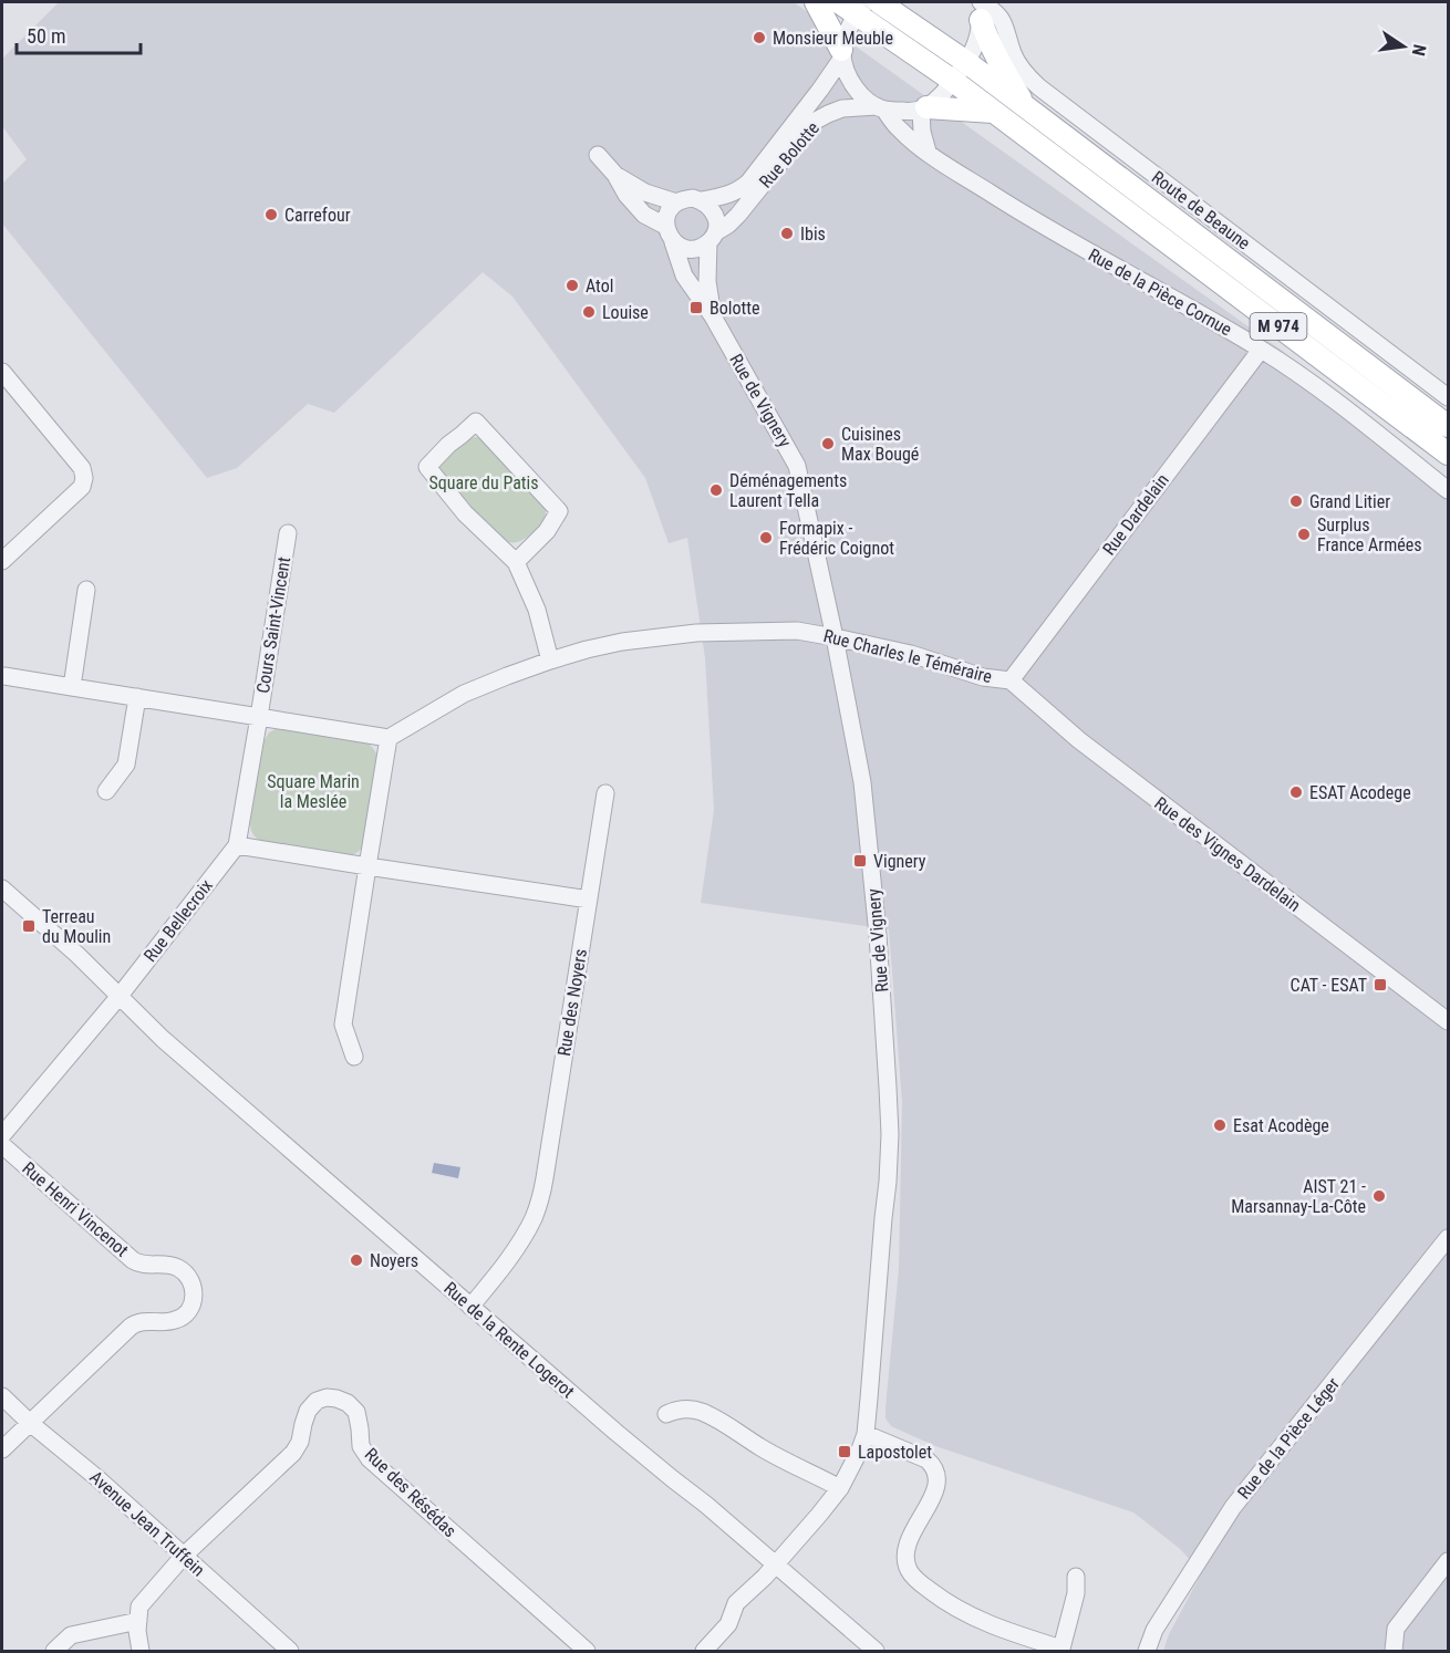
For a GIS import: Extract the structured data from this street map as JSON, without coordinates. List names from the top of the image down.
{
  "streets": {
    "main road": ["Route de Beaune", "M 974"],
    "street": [
      "Rue Bolotte",
      "Rue de la Pièce Cornue",
      "Rue de Vignery",
      "Rue Dardelain",
      "Cours Saint-Vincent",
      "Rue Charles le Téméraire",
      "Rue des Vignes Dardelain",
      "Rue Bellecroix",
      "Rue des Noyers",
      "Rue Henri Vincenot",
      "Rue de la Rente Logerot",
      "Rue de la Pièce Léger",
      "Rue des Résédas",
      "Avenue Jean Truffein"
    ]
  },
  "crossings": [
    ["Rue Bolotte", "Rue de la Pièce Cornue"],
    ["Rue Bolotte", "Rue de Vignery"],
    ["Rue de la Pièce Cornue", "Rue Dardelain"],
    ["Rue de Vignery", "Rue Charles le Téméraire"],
    ["Rue de Vignery", "Rue de la Rente Logerot"],
    ["Rue Dardelain", "Rue Charles le Téméraire"],
    ["Rue Dardelain", "Rue des Vignes Dardelain"],
    ["Rue Charles le Téméraire", "Rue des Vignes Dardelain"],
    ["Rue Bellecroix", "Rue de la Rente Logerot"],
    ["Rue des Noyers", "Rue de la Rente Logerot"],
    ["Rue Henri Vincenot", "Avenue Jean Truffein"],
    ["Rue des Résédas", "Avenue Jean Truffein"]
  ],
  "parks": ["Square du Patis", "Square Marin la Meslée"],
  "places": {
    "other": [
      "Monsieur Meuble",
      "Carrefour",
      "Ibis",
      "Atol",
      "Louise",
      "Cuisines Max Bougé",
      "Déménagements Laurent Tella",
      "Grand Litier",
      "Surplus France Armées",
      "Formapix - Frédéric Coignot",
      "ESAT Acodege",
      "Esat Acodège",
      "AIST 21 - Marsannay-La-Côte",
      "Noyers"
    ],
    "transit": [
      "Bolotte",
      "Vignery",
      "Terreau du Moulin",
      "CAT - ESAT",
      "Lapostolet"
    ]
  },
  "scale_bar": "50 m",
  "north": "right"
}
